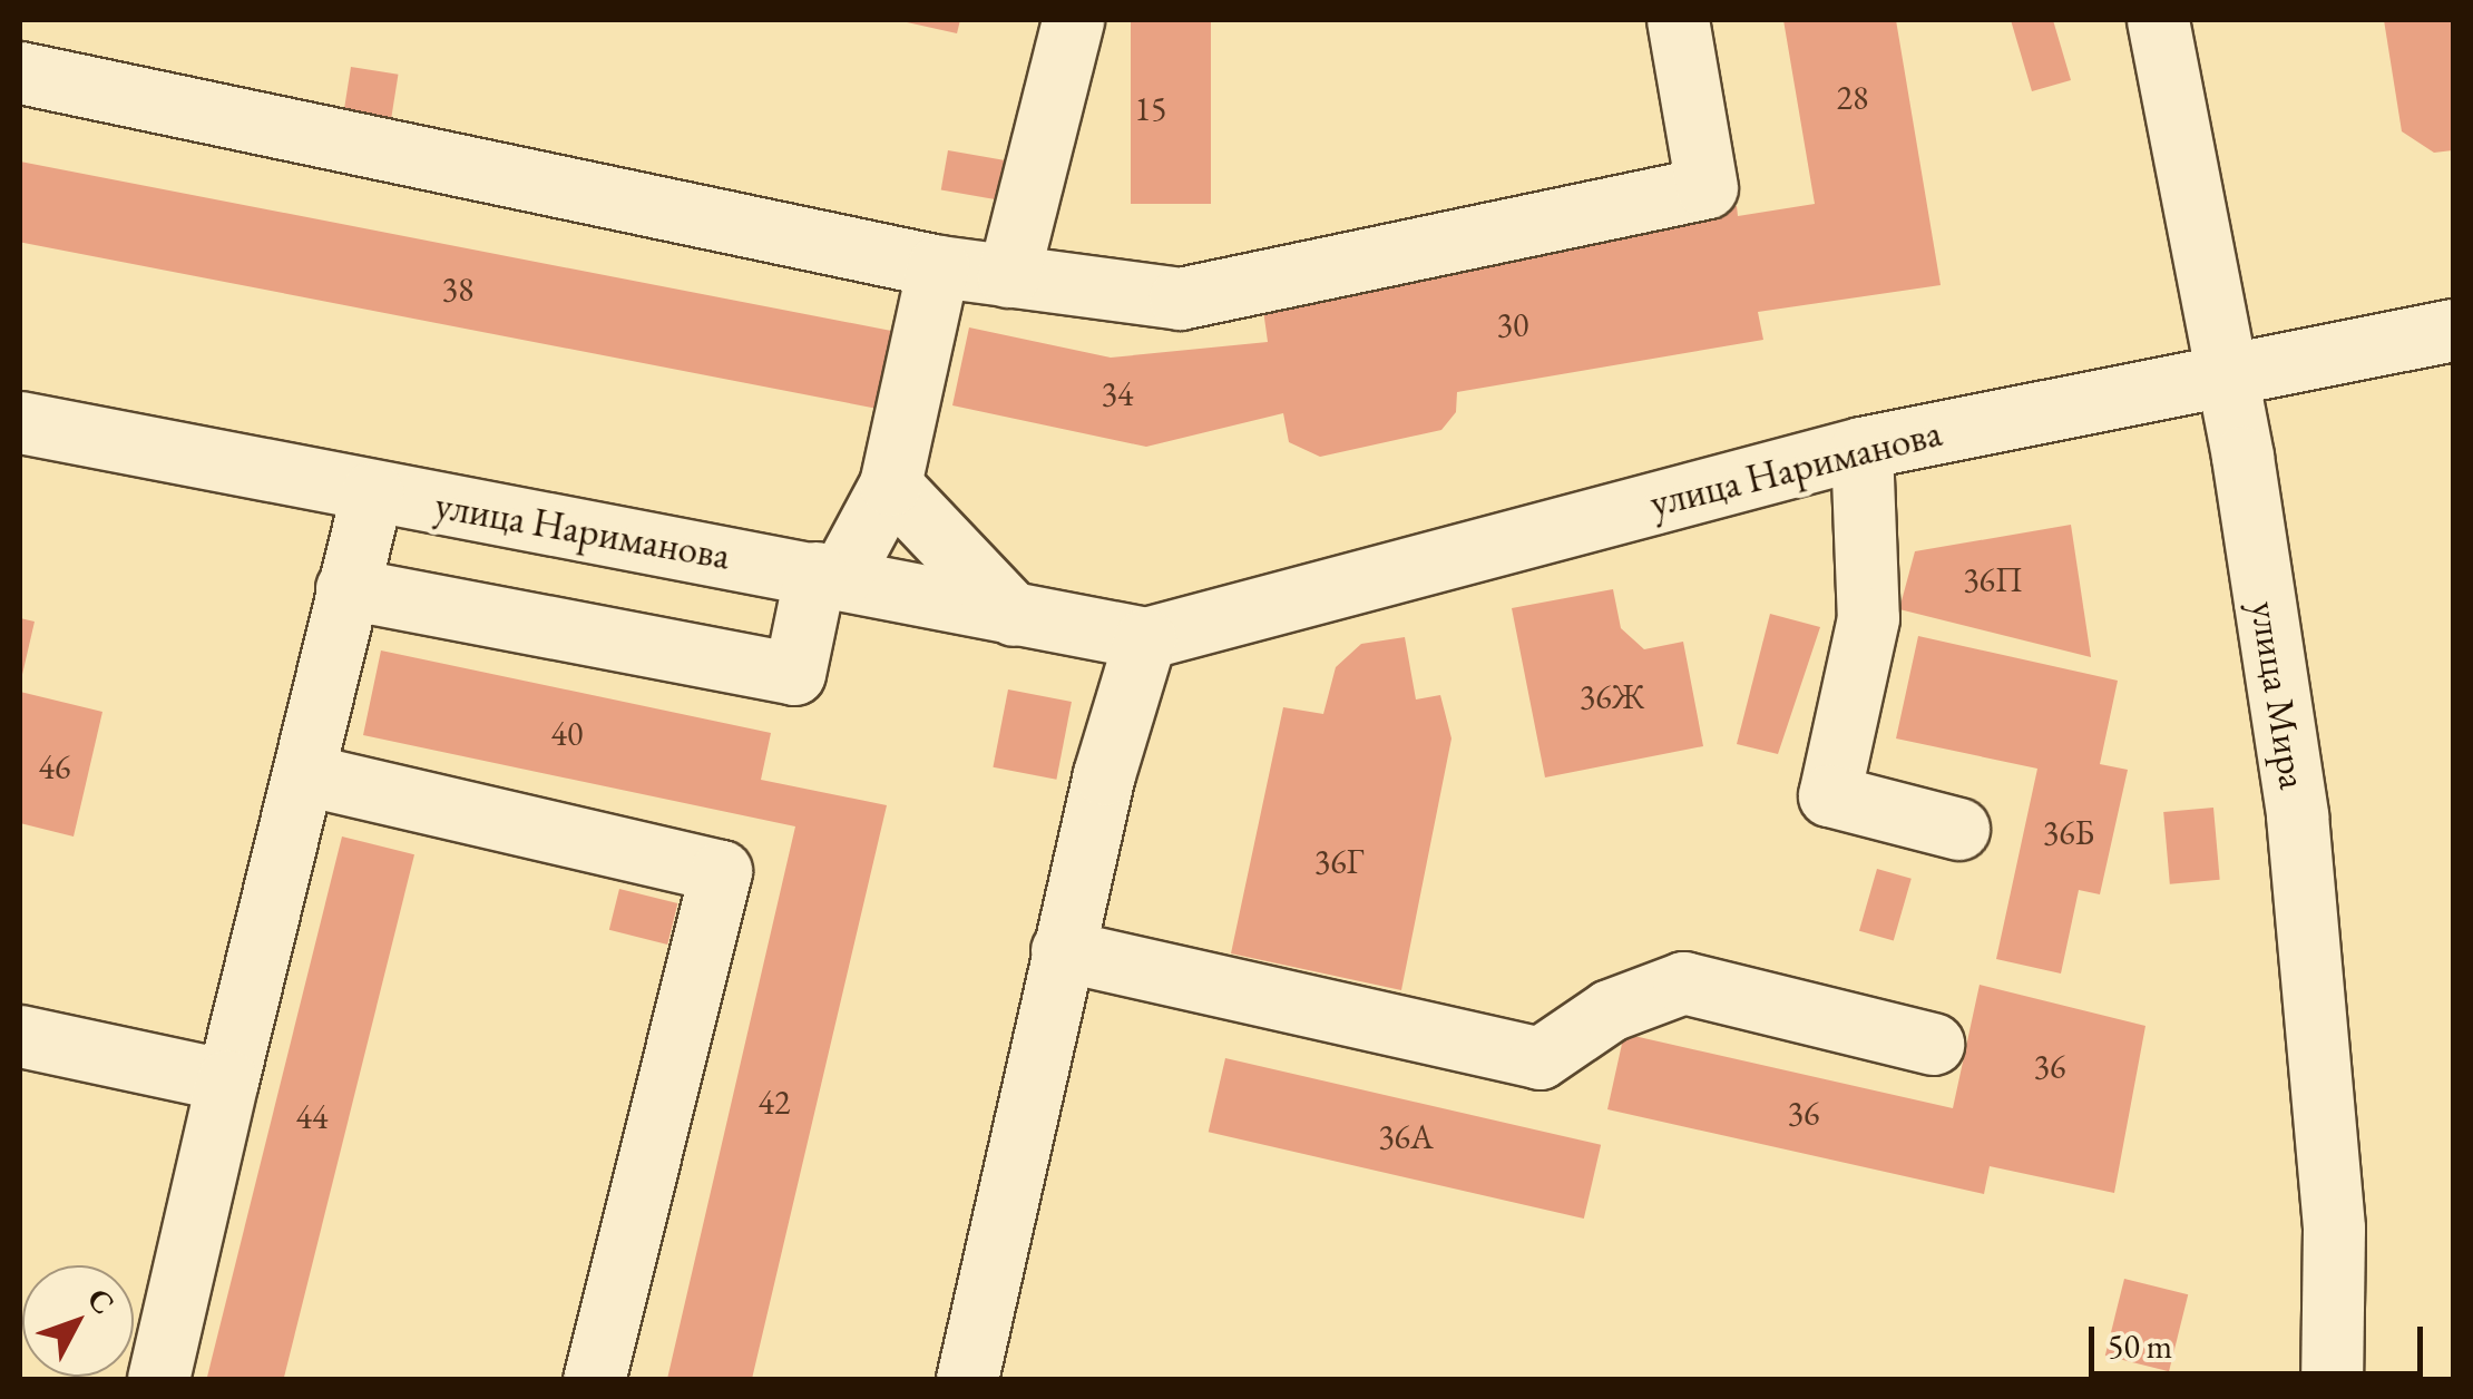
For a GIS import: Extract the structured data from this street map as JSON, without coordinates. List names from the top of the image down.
{
  "streets": {
    "street": ["улица Нариманова", "улица Мира"]
  },
  "crossings": [
    ["улица Нариманова", "улица Мира"]
  ],
  "house_numbers": [
    "28",
    "15",
    "38",
    "30",
    "34",
    "36П",
    "36Ж",
    "40",
    "46",
    "36Б",
    "36Г",
    "36",
    "42",
    "36",
    "44",
    "36А"
  ],
  "scale_bar": "50 m",
  "north": "top right"
}
